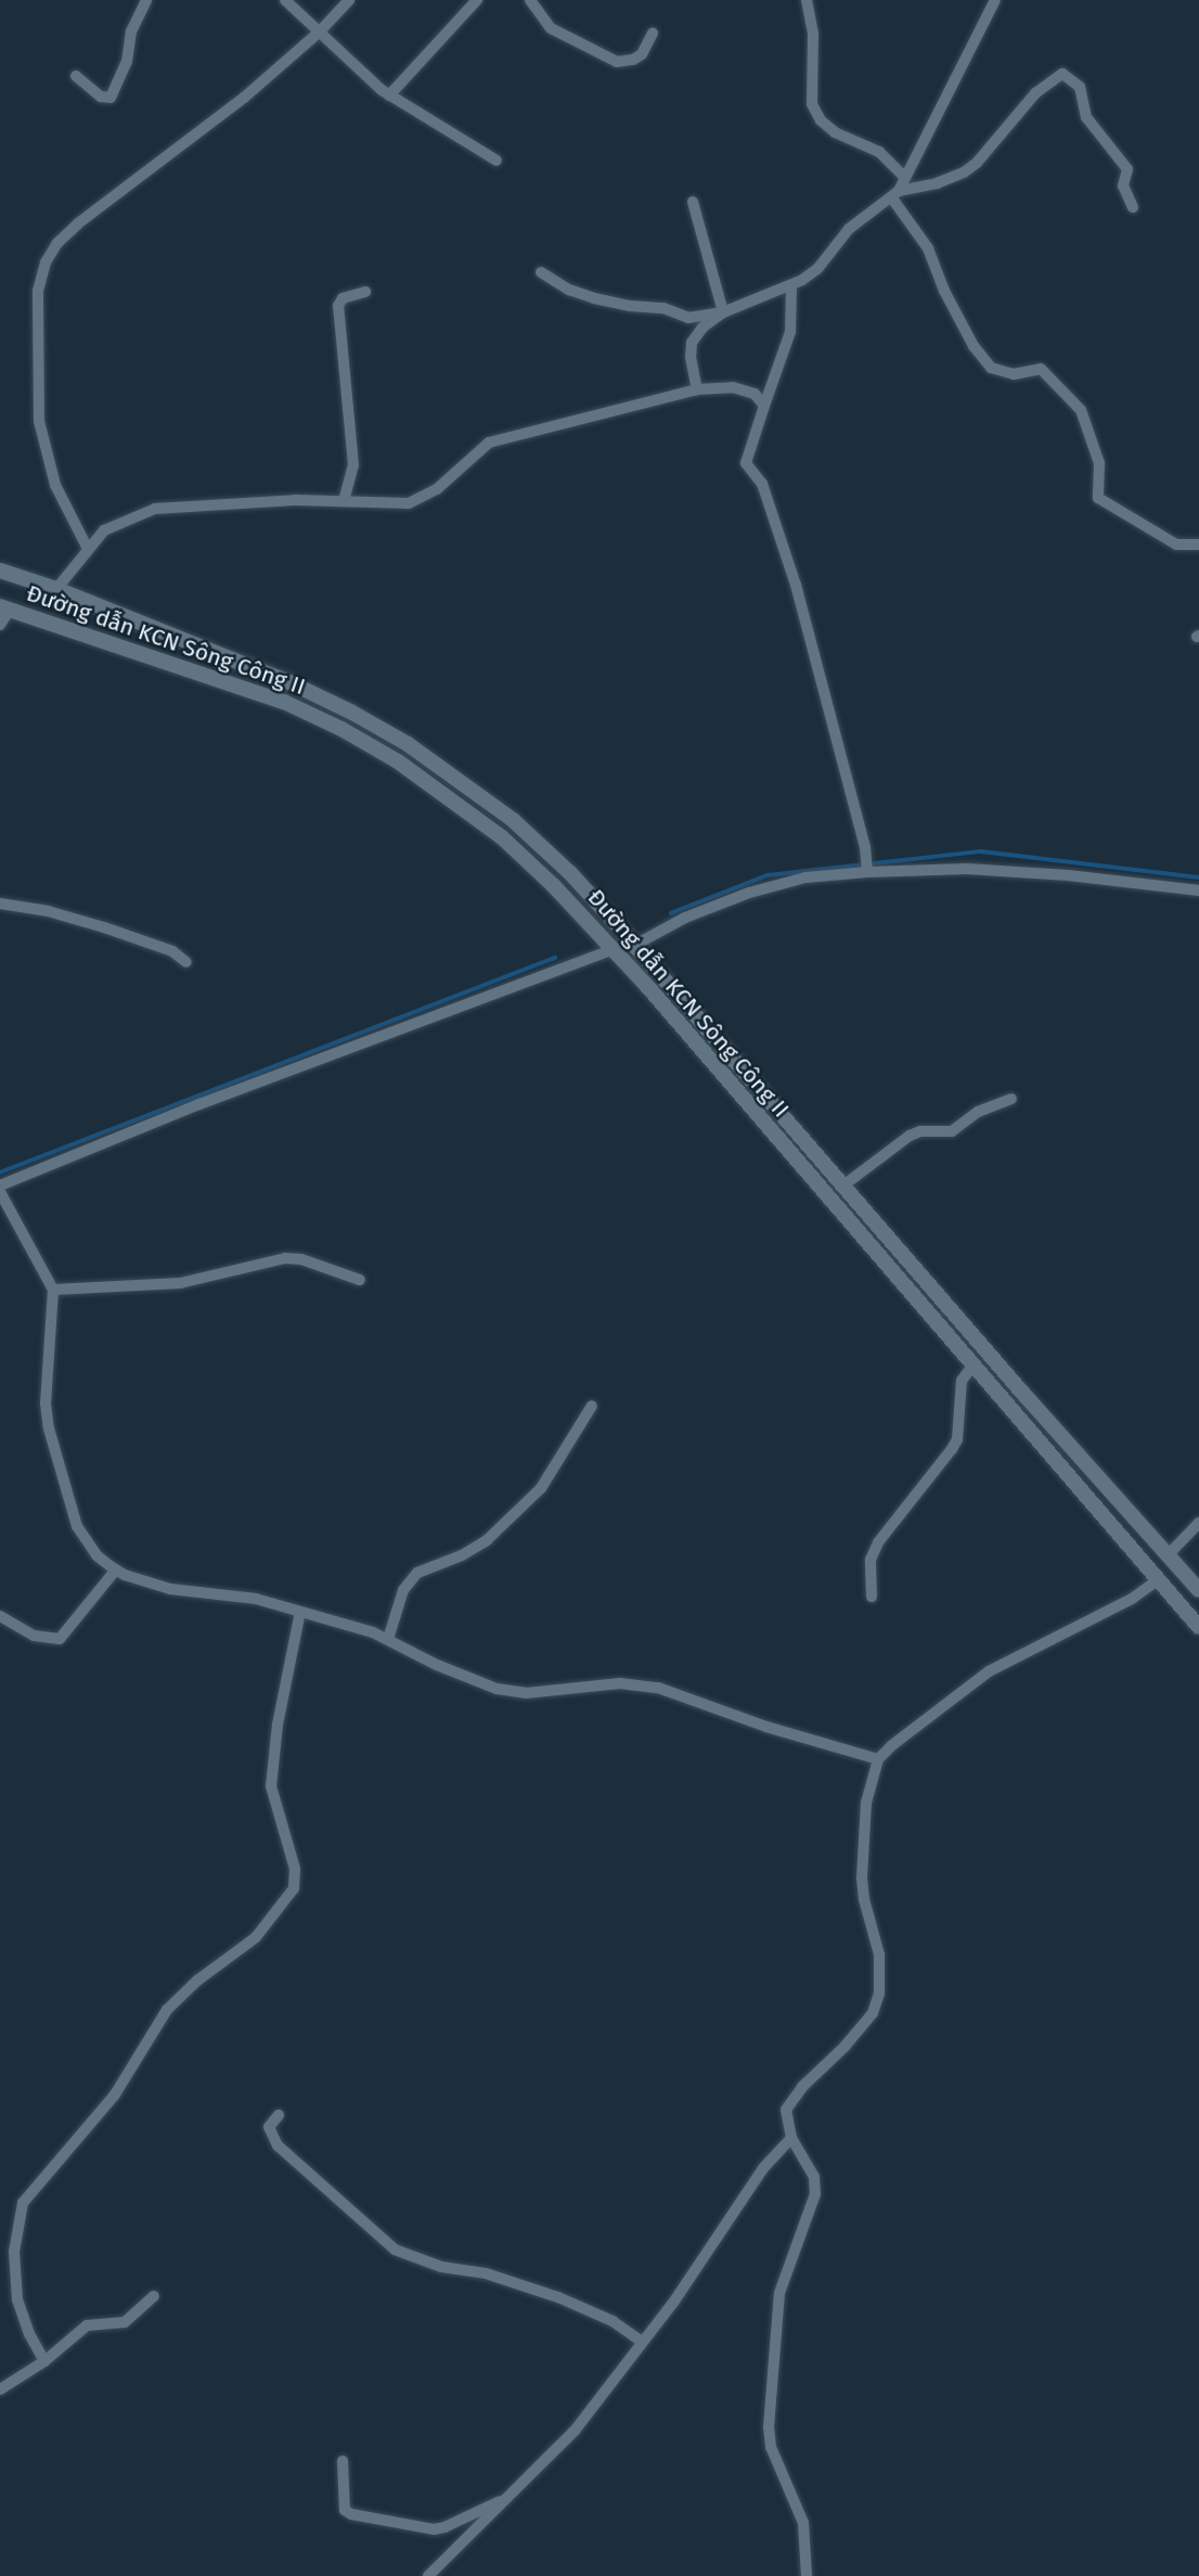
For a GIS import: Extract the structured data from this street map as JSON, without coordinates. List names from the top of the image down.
{
  "streets": {
    "street": ["Đường dẫn KCN Sông Công II"]
  }
}
